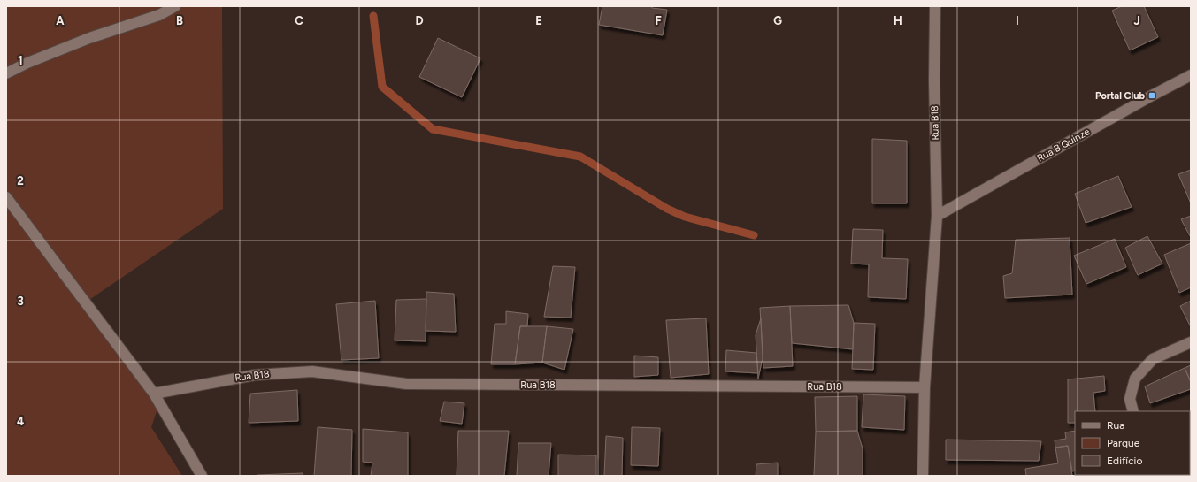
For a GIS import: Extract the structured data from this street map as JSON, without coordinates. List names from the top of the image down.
{
  "streets": {
    "street": ["Rua B18", "Rua B Quinze"]
  },
  "crossings": [
    ["Rua B18", "Rua B Quinze"]
  ],
  "places": {
    "transit": ["Portal Club"]
  },
  "legend": ["Rua", "Parque", "Edifício"],
  "grid": {
    "columns": [
      "A",
      "B",
      "C",
      "D",
      "E",
      "F",
      "G",
      "H",
      "I",
      "J"
    ],
    "rows": [
      "1",
      "2",
      "3",
      "4"
    ]
  }
}
